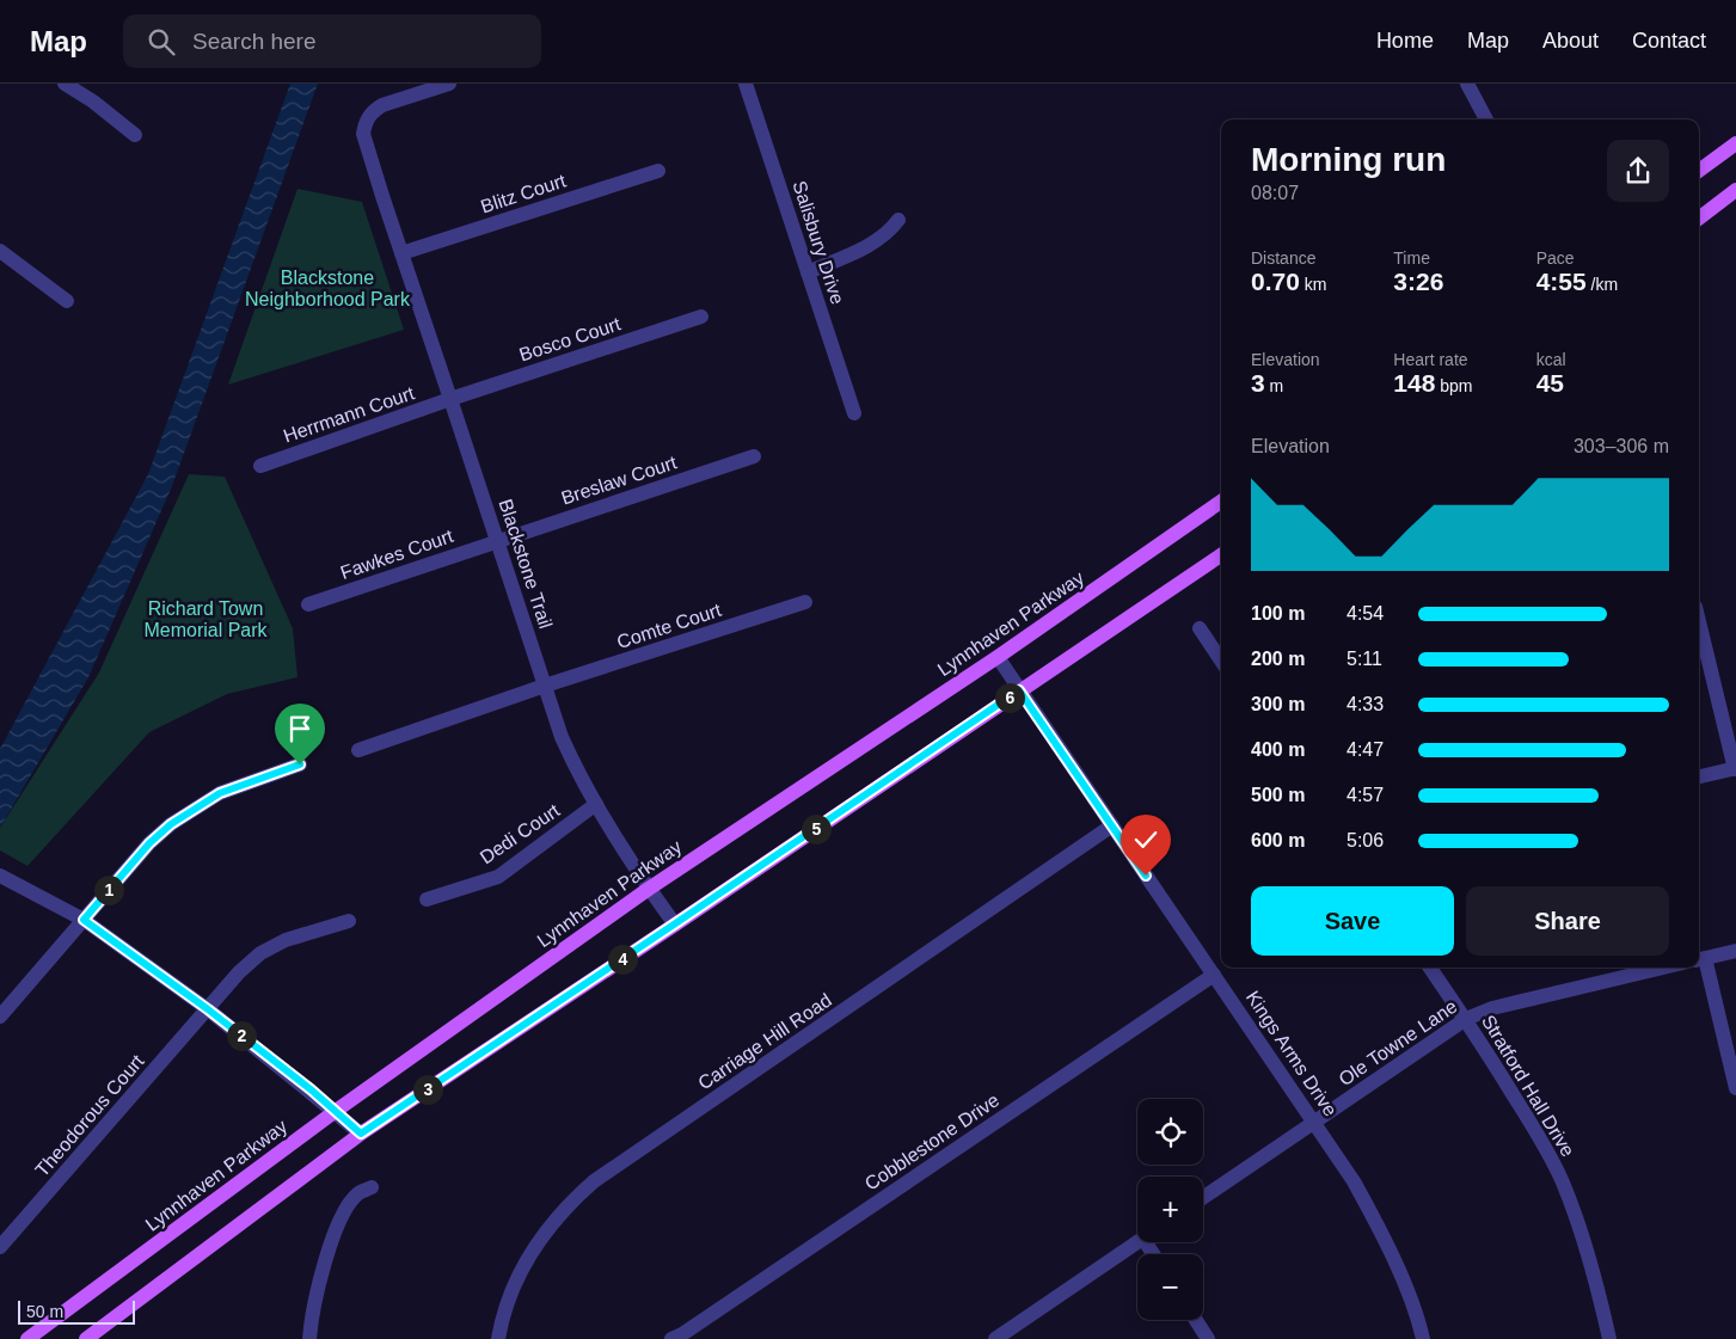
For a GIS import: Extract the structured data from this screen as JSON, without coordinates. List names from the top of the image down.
{
  "streets": {
    "main road": ["Lynnhaven Parkway"],
    "street": [
      "Blitz Court",
      "Salisbury Drive",
      "Bosco Court",
      "Herrmann Court",
      "Breslaw Court",
      "Fawkes Court",
      "Blackstone Trail",
      "Comte Court",
      "Dedi Court",
      "Carriage Hill Road",
      "Ole Towne Lane",
      "Kings Arms Drive",
      "Stratford Hall Drive",
      "Theodorous Court",
      "Cobblestone Drive"
    ]
  },
  "crossings": [
    ["Blitz Court", "Blackstone Trail"],
    ["Bosco Court", "Herrmann Court"],
    ["Bosco Court", "Blackstone Trail"],
    ["Herrmann Court", "Blackstone Trail"],
    ["Breslaw Court", "Fawkes Court"],
    ["Breslaw Court", "Blackstone Trail"],
    ["Fawkes Court", "Blackstone Trail"],
    ["Blackstone Trail", "Lynnhaven Parkway"],
    ["Blackstone Trail", "Comte Court"],
    ["Blackstone Trail", "Dedi Court"],
    ["Lynnhaven Parkway", "Kings Arms Drive"],
    ["Carriage Hill Road", "Kings Arms Drive"],
    ["Ole Towne Lane", "Kings Arms Drive"],
    ["Ole Towne Lane", "Stratford Hall Drive"],
    ["Kings Arms Drive", "Cobblestone Drive"]
  ],
  "parks": ["Blackstone Neighborhood Park", "Richard Town Memorial Park"],
  "scale_bar": "50 m",
  "page": {
    "header": "Map",
    "search": "Search here",
    "nav": [
      "Home",
      "Map",
      "About",
      "Contact"
    ],
    "heading": ["Morning run", "08:07"],
    "stats": [
      ["Distance", "0.70 km"],
      ["Time", "3:26"],
      ["Pace", "4:55 /km"],
      ["Elevation", "3 m"],
      ["Heart rate", "148 bpm"],
      ["kcal", "45"]
    ],
    "chart": ["Elevation", "303–306 m"],
    "list": [
      {
        "name": "100 m",
        "note": "4:54"
      },
      {
        "name": "200 m",
        "note": "5:11"
      },
      {
        "name": "300 m",
        "note": "4:33"
      },
      {
        "name": "400 m",
        "note": "4:47"
      },
      {
        "name": "500 m",
        "note": "4:57"
      },
      {
        "name": "600 m",
        "note": "5:06"
      }
    ],
    "pins": [
      "6",
      "5",
      "1",
      "4",
      "2",
      "3"
    ],
    "buttons": ["Save", "Share"],
    "map_buttons": ["+", "−"],
    "scale": "50 m"
  }
}
